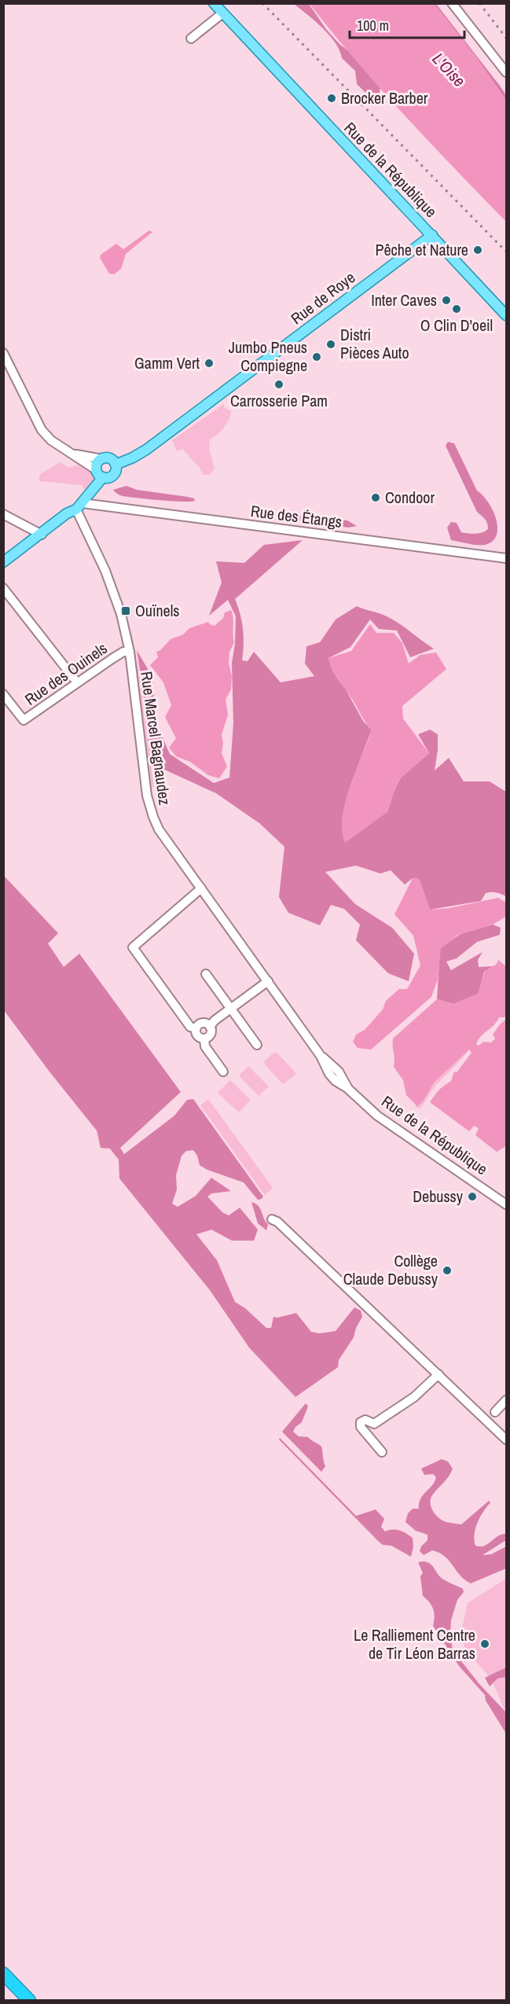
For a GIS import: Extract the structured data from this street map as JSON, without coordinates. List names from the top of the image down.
{
  "streets": {
    "main road": ["Rue de la République", "Rue de Roye"],
    "street": ["Rue des Étangs", "Rue des Ouinels", "Rue Marcel Bagnaudez"]
  },
  "crossings": [
    ["Rue de la République", "Rue de Roye"],
    ["Rue de la République", "Rue Marcel Bagnaudez"],
    ["Rue des Étangs", "Rue Marcel Bagnaudez"],
    ["Rue des Ouinels", "Rue Marcel Bagnaudez"]
  ],
  "water": ["L'Oise"],
  "places": {
    "other": [
      "Brocker Barber",
      "Pêche et Nature",
      "Inter Caves",
      "O Clin D'oeil",
      "Distri Pièces Auto",
      "Jumbo Pneus Compiegne",
      "Gamm Vert",
      "Carrosserie Pam",
      "Condoor",
      "Debussy",
      "Collège Claude Debussy",
      "Le Ralliement Centre de Tir Léon Barras"
    ],
    "transit": ["Ouïnels"]
  },
  "scale_bar": "100 m"
}
